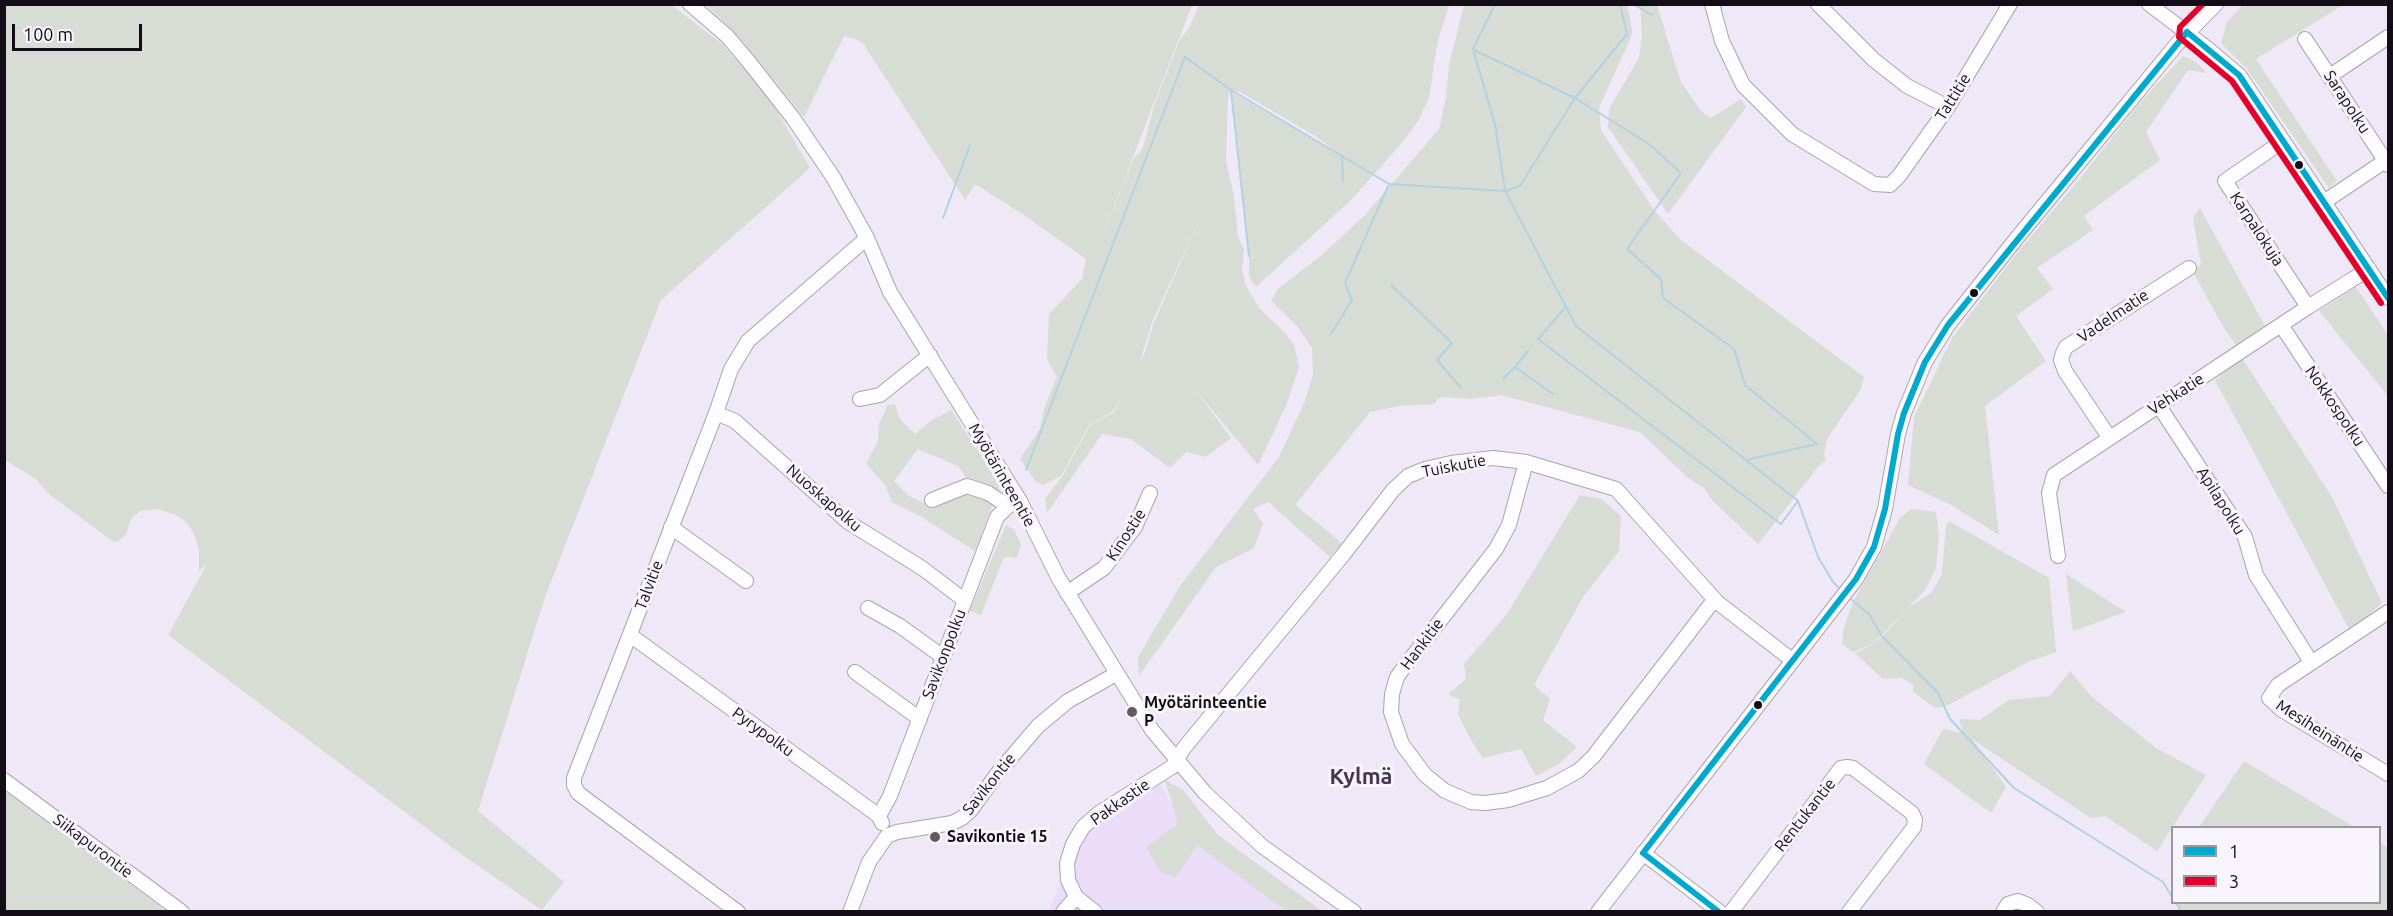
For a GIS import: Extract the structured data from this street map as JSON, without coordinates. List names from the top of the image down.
{
  "streets": {
    "street": [
      "Tattitie",
      "Sarapolku",
      "Karpalokuja",
      "Vadelmatie",
      "Vehkatie",
      "Nokkospolku",
      "Tuiskutie",
      "Myötärinteentie",
      "Nuoskapolku",
      "Apilapolku",
      "Kinostie",
      "Talvitie",
      "Hankitie",
      "Savikonpolku",
      "Mesiheinäntie",
      "Pyrypolku",
      "Savikontie",
      "Pakkastie",
      "Rentukantie",
      "Siikapurontie"
    ]
  },
  "crossings": [
    ["Karpalokuja", "Vehkatie"],
    ["Vadelmatie", "Vehkatie"],
    ["Vehkatie", "Nokkospolku"],
    ["Vehkatie", "Apilapolku"],
    ["Tuiskutie", "Myötärinteentie"],
    ["Tuiskutie", "Hankitie"],
    ["Tuiskutie", "Pakkastie"],
    ["Myötärinteentie", "Kinostie"],
    ["Myötärinteentie", "Talvitie"],
    ["Myötärinteentie", "Savikonpolku"],
    ["Myötärinteentie", "Savikontie"],
    ["Myötärinteentie", "Pakkastie"],
    ["Nuoskapolku", "Talvitie"],
    ["Nuoskapolku", "Savikonpolku"],
    ["Apilapolku", "Mesiheinäntie"],
    ["Talvitie", "Pyrypolku"],
    ["Savikonpolku", "Pyrypolku"]
  ],
  "districts": ["Kylmä"],
  "places": ["Myötärinteentie P", "Savikontie 15"],
  "lines": ["transit line 3", "transit line 1"],
  "legend": ["1", "3"],
  "scale_bar": "100 m"
}
